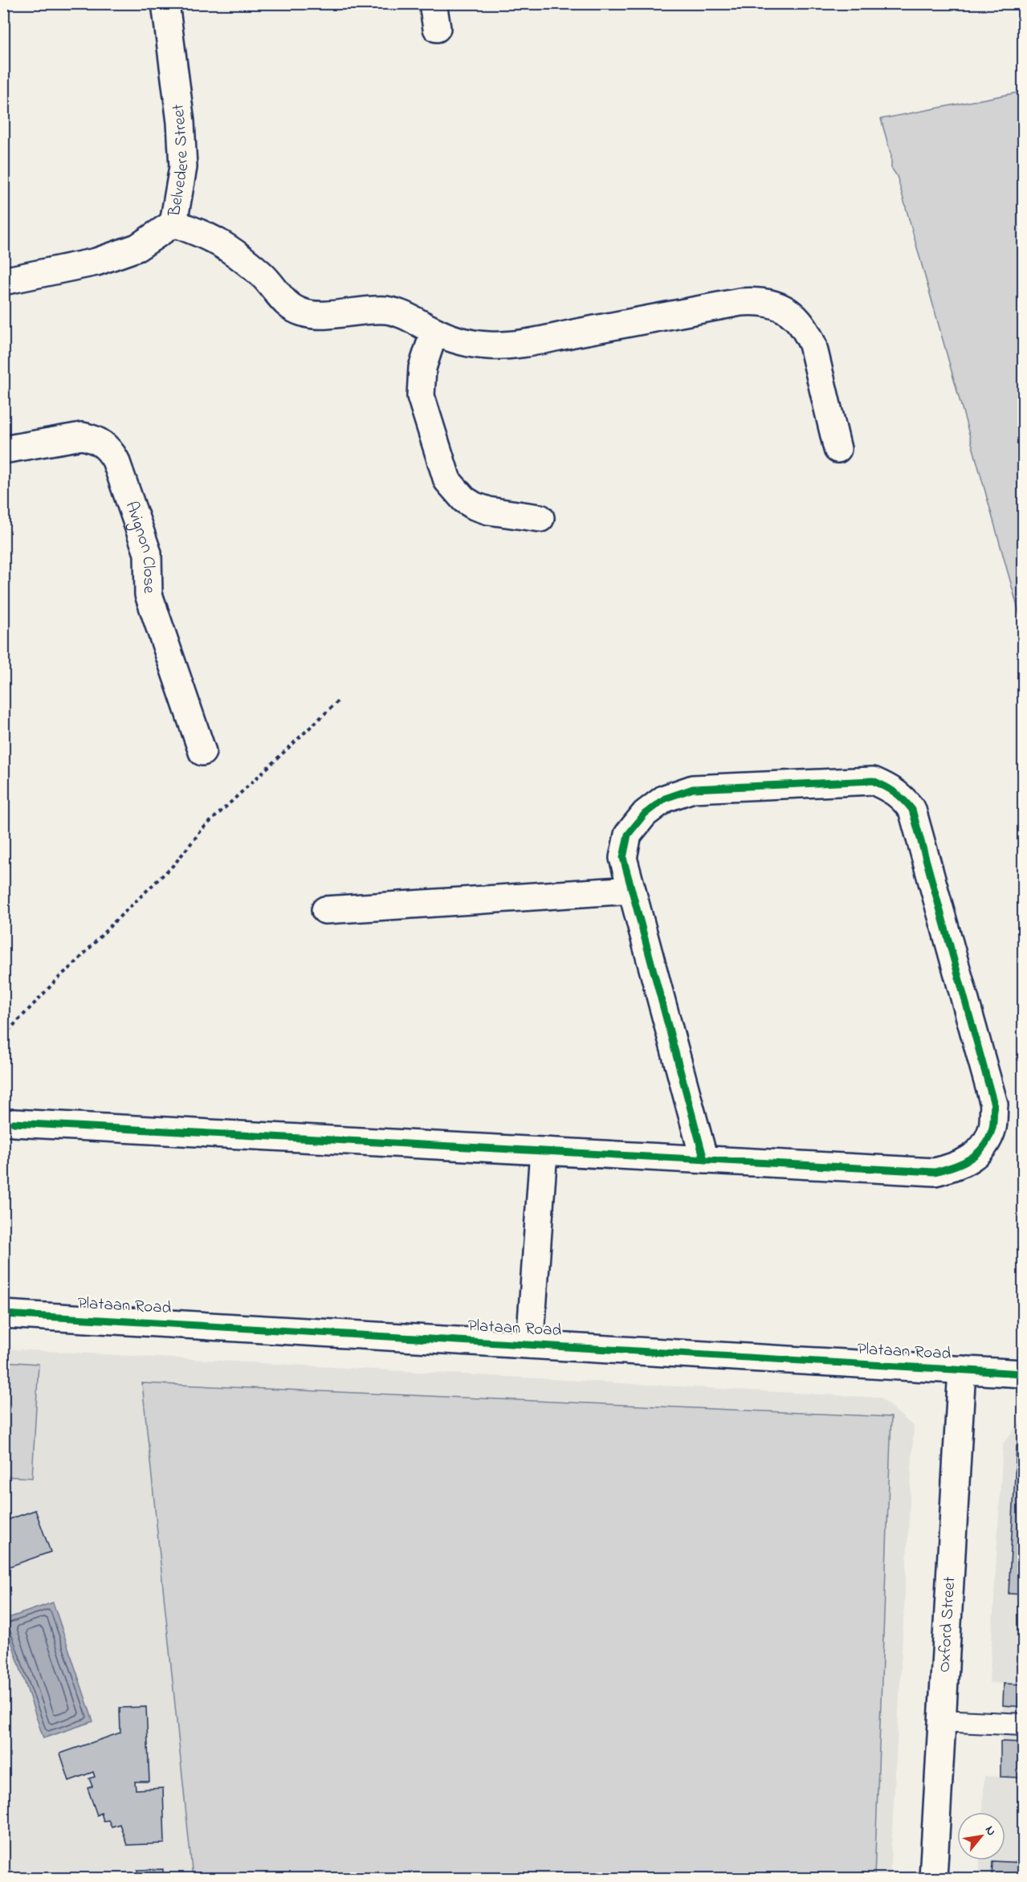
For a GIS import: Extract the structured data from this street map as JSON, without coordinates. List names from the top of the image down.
{
  "streets": {
    "street": [
      "Belvedere Street",
      "Avignon Close",
      "Plataan Road",
      "Oxford Street"
    ]
  },
  "crossings": [
    ["Plataan Road", "Oxford Street"]
  ],
  "north": "top right"
}
